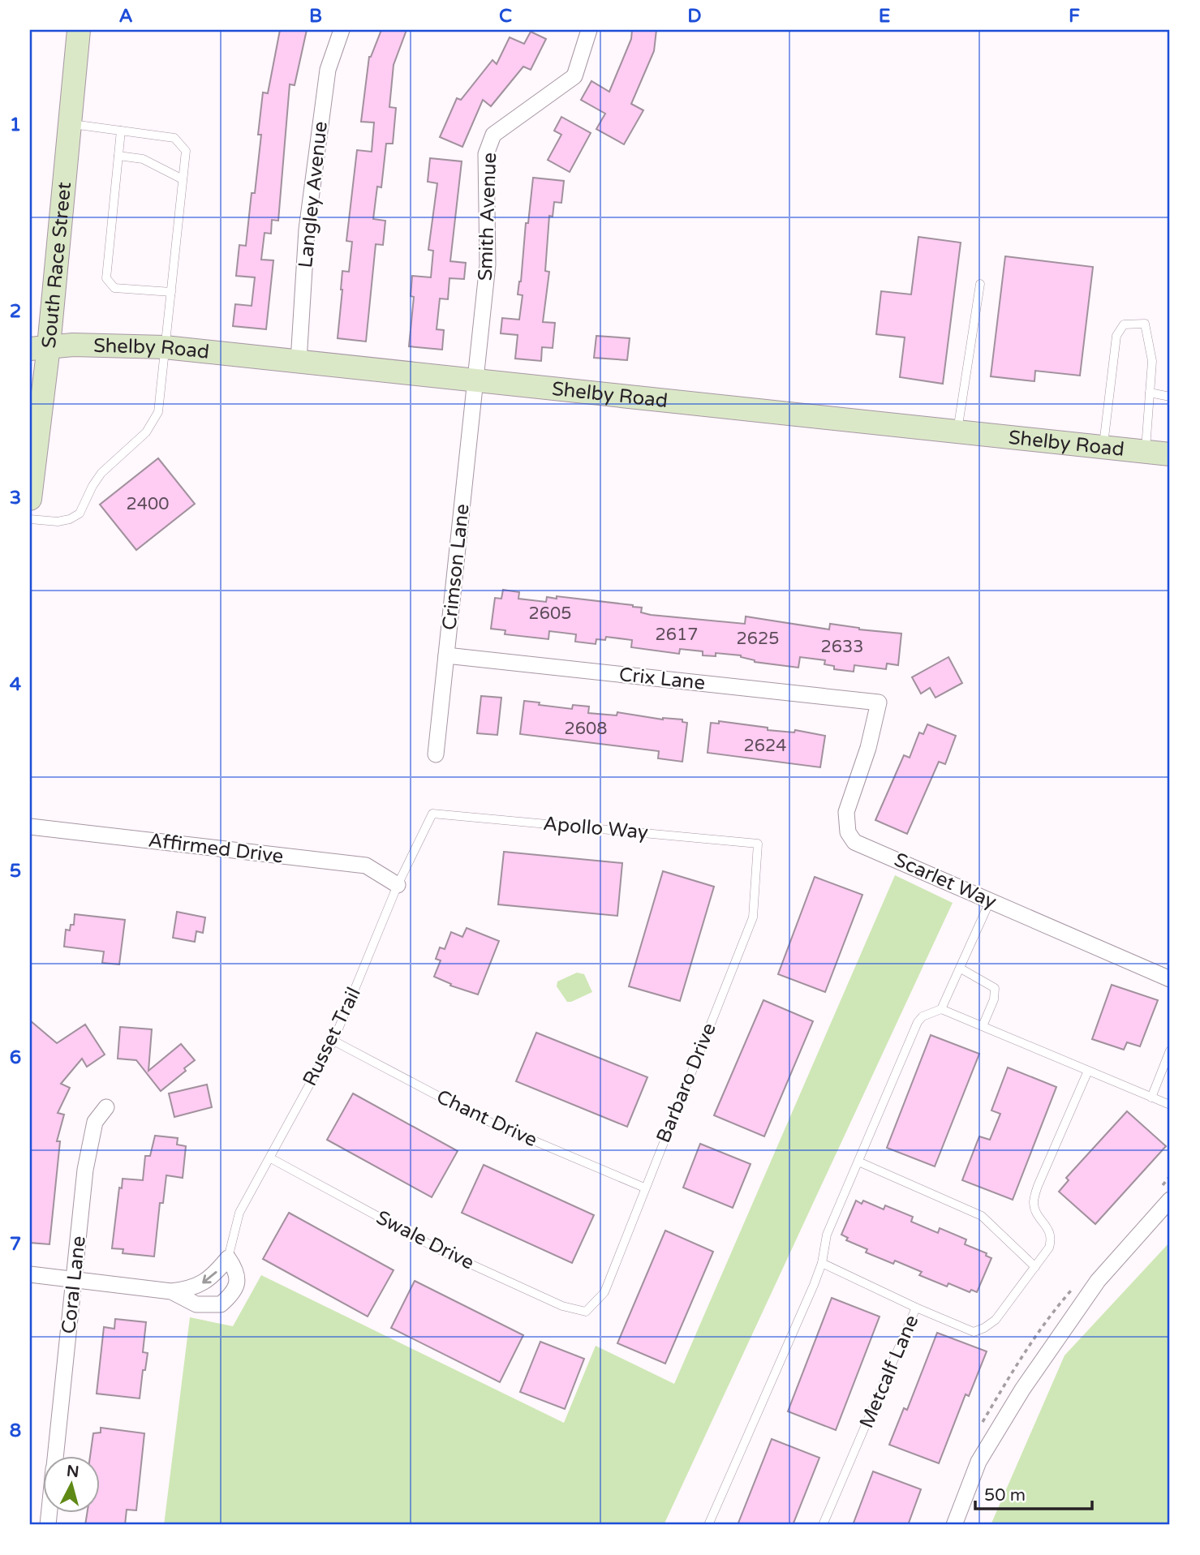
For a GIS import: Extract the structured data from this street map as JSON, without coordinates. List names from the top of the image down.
{
  "streets": {
    "main road": ["South Race Street", "Shelby Road"],
    "street": [
      "Langley Avenue",
      "Smith Avenue",
      "Crimson Lane",
      "Crix Lane",
      "Affirmed Drive",
      "Scarlet Way",
      "Coral Lane"
    ],
    "lane": [
      "Apollo Way",
      "Russet Trail",
      "Barbaro Drive",
      "Chant Drive",
      "Swale Drive",
      "Metcalf Lane"
    ]
  },
  "crossings": [
    ["Langley Avenue", "Shelby Road"],
    ["Smith Avenue", "Shelby Road"],
    ["Smith Avenue", "Crimson Lane"],
    ["South Race Street", "Shelby Road"],
    ["Shelby Road", "Crimson Lane"],
    ["Crimson Lane", "Crix Lane"],
    ["Crix Lane", "Scarlet Way"],
    ["Apollo Way", "Russet Trail"],
    ["Apollo Way", "Barbaro Drive"],
    ["Affirmed Drive", "Russet Trail"],
    ["Russet Trail", "Chant Drive"],
    ["Russet Trail", "Swale Drive"],
    ["Barbaro Drive", "Chant Drive"],
    ["Barbaro Drive", "Swale Drive"]
  ],
  "house_numbers": [
    "2400",
    "2605",
    "2617",
    "2625",
    "2633",
    "2608",
    "2624"
  ],
  "scale_bar": "50 m",
  "north": "top",
  "grid": {
    "columns": [
      "A",
      "B",
      "C",
      "D",
      "E",
      "F"
    ],
    "rows": [
      "1",
      "2",
      "3",
      "4",
      "5",
      "6",
      "7",
      "8"
    ]
  }
}
